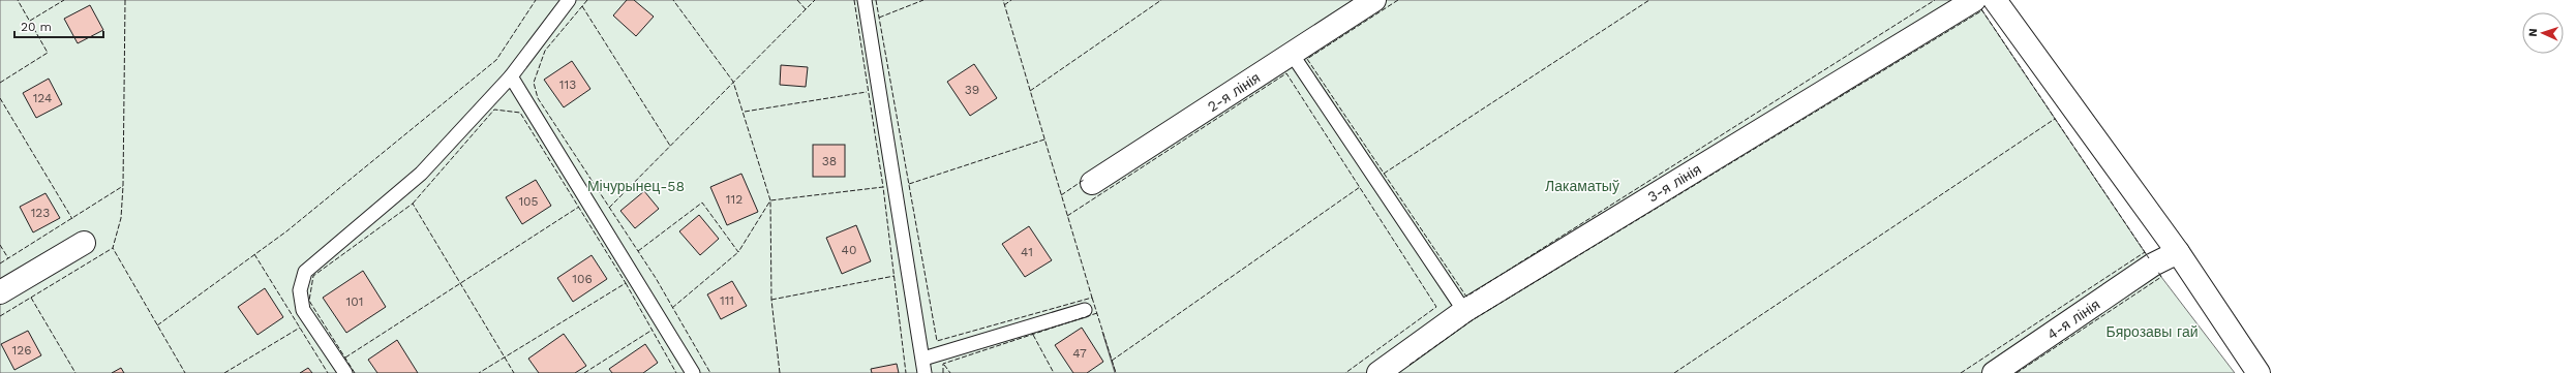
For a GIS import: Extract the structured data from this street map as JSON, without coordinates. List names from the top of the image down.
{
  "streets": {
    "street": ["2-я лінія", "3-я лінія", "4-я лінія"]
  },
  "parks": ["Мічурынец-58", "Лакаматыў", "Бярозавы гай"],
  "house_numbers": [
    "113",
    "39",
    "124",
    "38",
    "112",
    "105",
    "123",
    "40",
    "41",
    "106",
    "111",
    "101",
    "126",
    "47"
  ],
  "scale_bar": "20 m",
  "north": "left"
}
